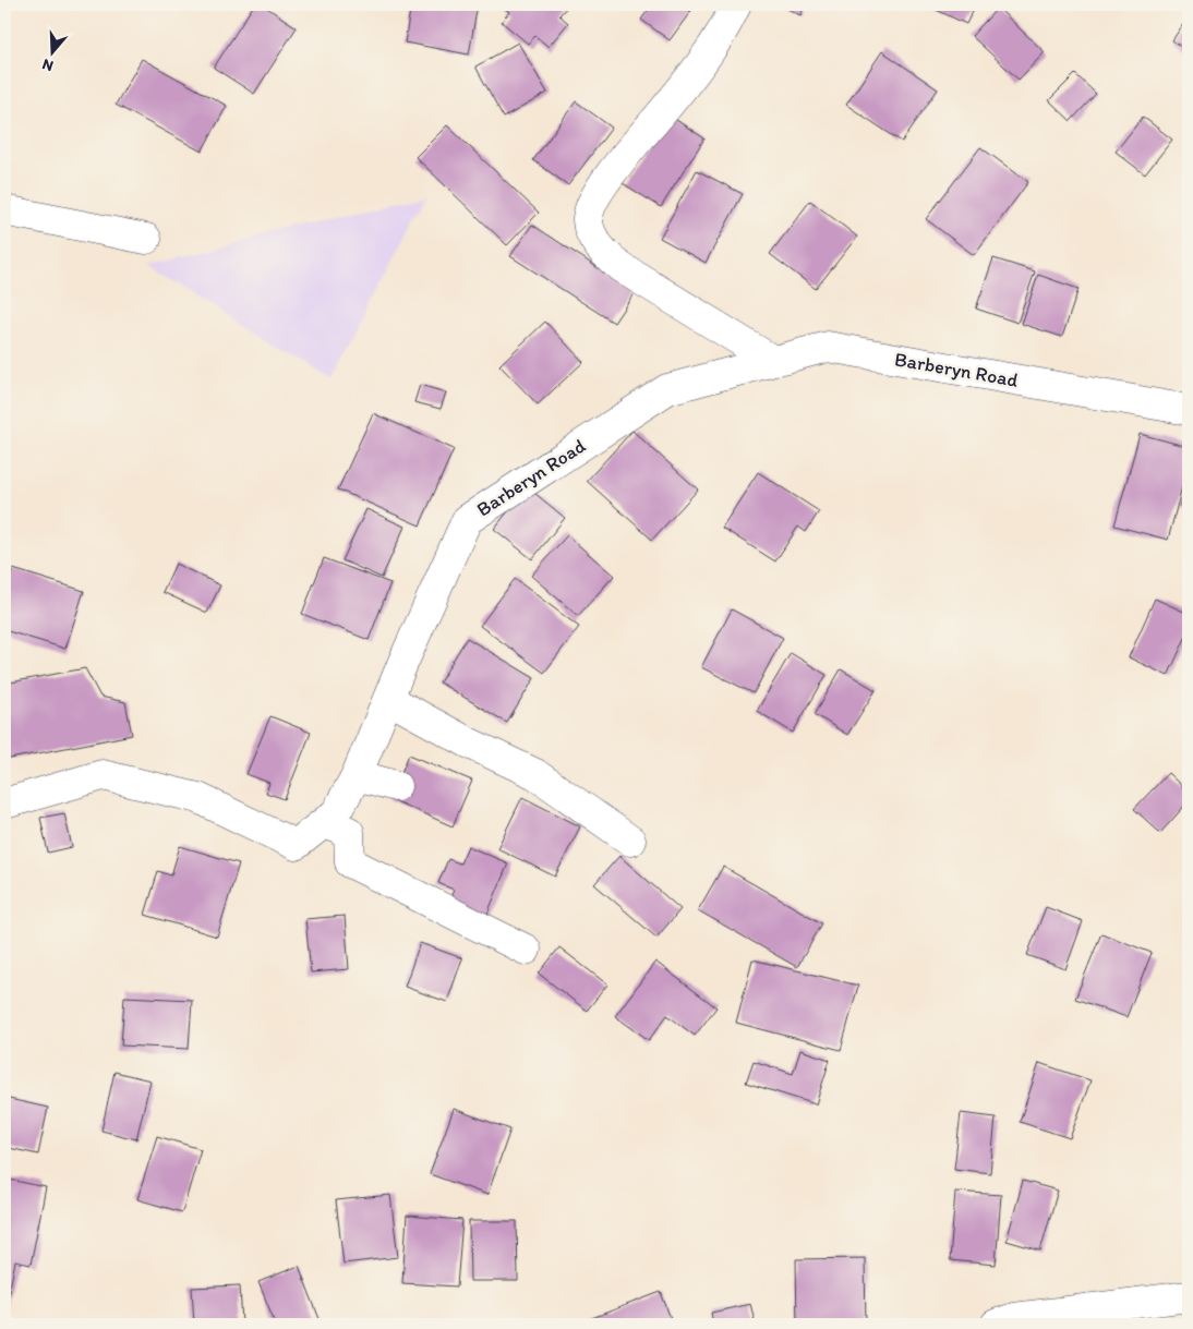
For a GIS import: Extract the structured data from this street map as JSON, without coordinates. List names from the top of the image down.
{
  "streets": {
    "street": ["Barberyn Road"]
  },
  "north": "bottom"
}
